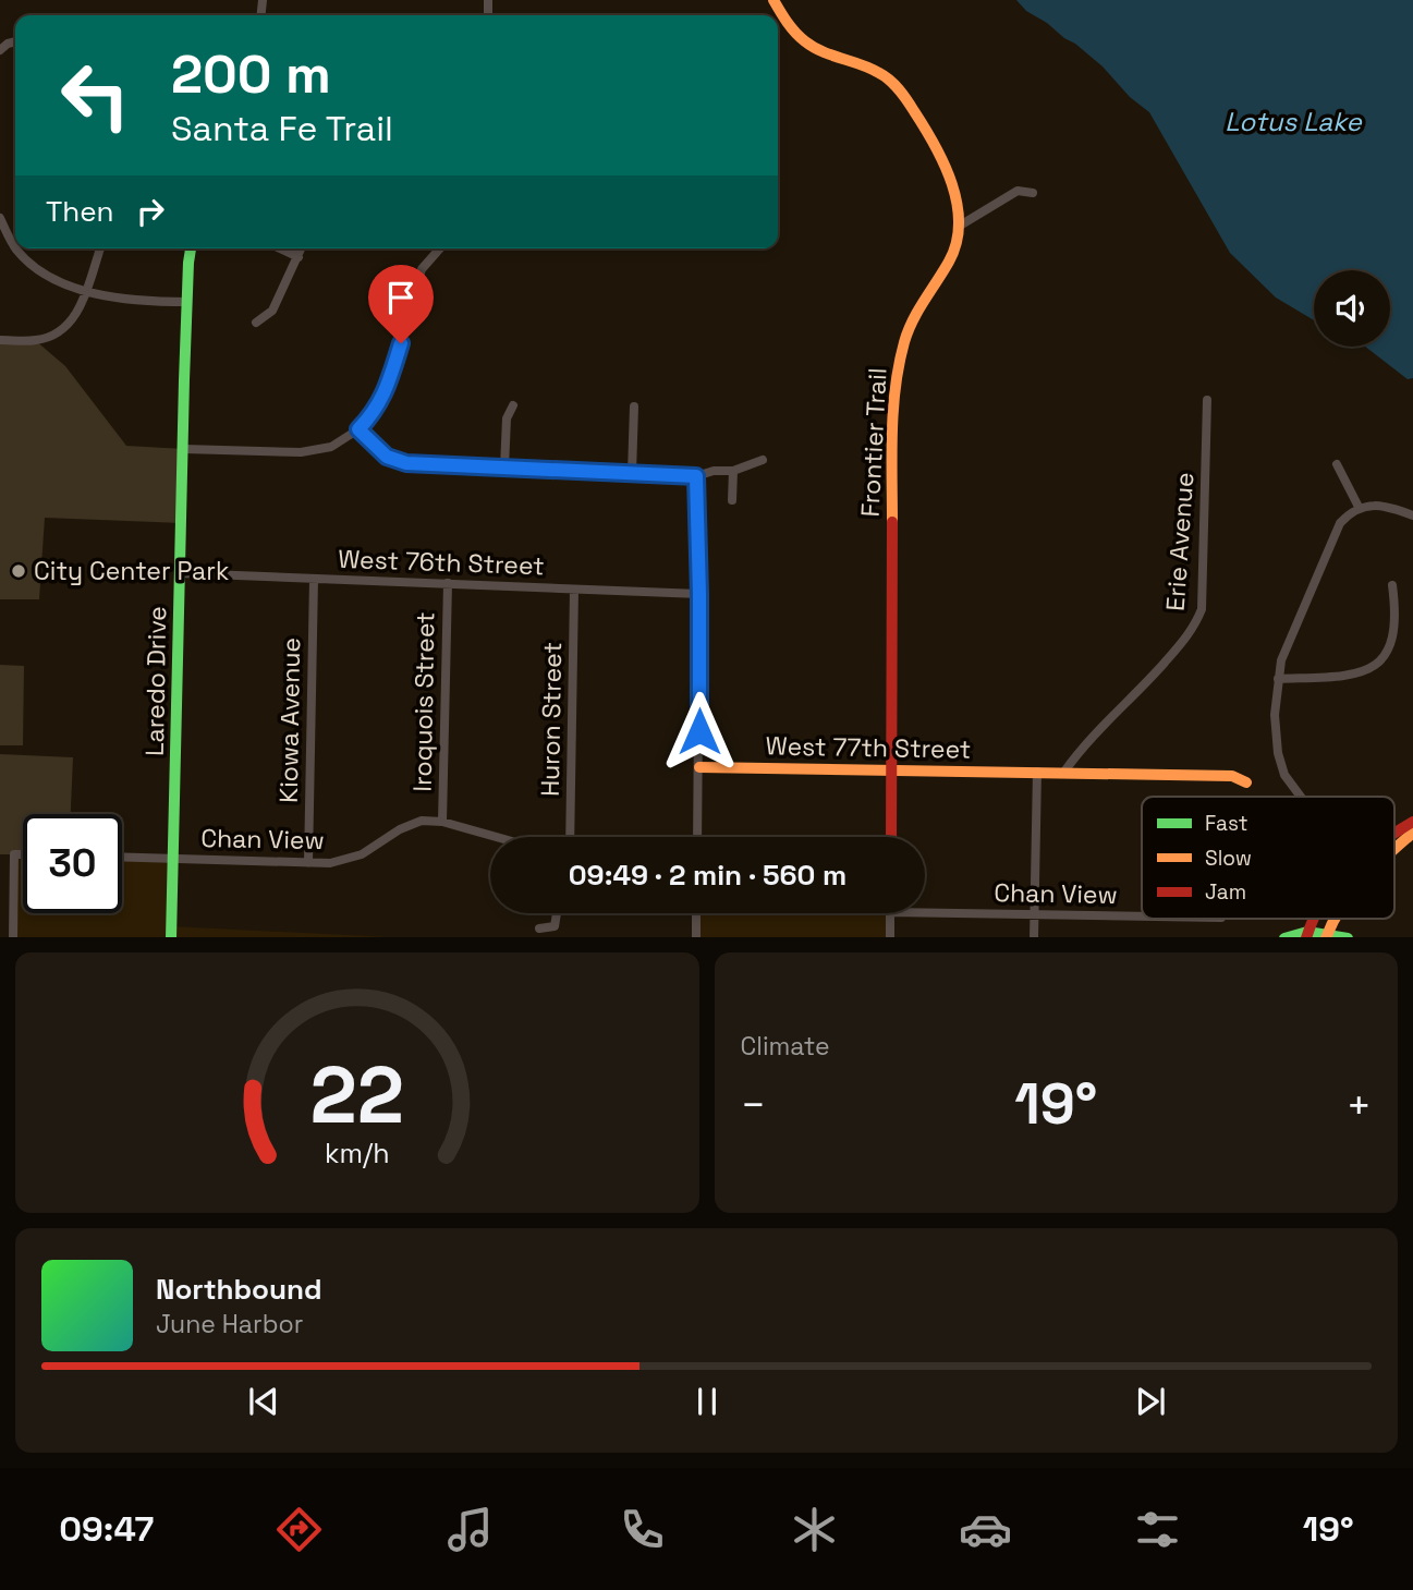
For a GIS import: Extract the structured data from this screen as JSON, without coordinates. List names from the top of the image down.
{
  "streets": {
    "street": [
      "Frontier Trail",
      "Erie Avenue",
      "West 76th Street",
      "Laredo Drive",
      "Iroquois Street",
      "Huron Street",
      "Kiowa Avenue",
      "West 77th Street",
      "Chan View"
    ]
  },
  "crossings": [
    ["Frontier Trail", "West 77th Street"],
    ["Erie Avenue", "West 77th Street"],
    ["West 76th Street", "Laredo Drive"],
    ["West 76th Street", "Iroquois Street"],
    ["West 76th Street", "Huron Street"],
    ["West 76th Street", "Kiowa Avenue"],
    ["Laredo Drive", "Chan View"],
    ["Iroquois Street", "Chan View"],
    ["Kiowa Avenue", "Chan View"]
  ],
  "water": ["Lotus Lake"],
  "places": ["City Center Park"],
  "legend": ["Fast", "Slow", "Jam"],
  "page": {
    "turn": ["200 m", "Santa Fe Trail"],
    "then": "Then",
    "limit": "30",
    "trip": "09:49 · 2 min · 560 m",
    "tile": "Climate",
    "heat": ["−", "19°", "+"],
    "song": ["Northbound", "June Harbor"],
    "tabs": ["09:47", "19°"],
    "gauge": ["22", "km/h"]
  }
}
